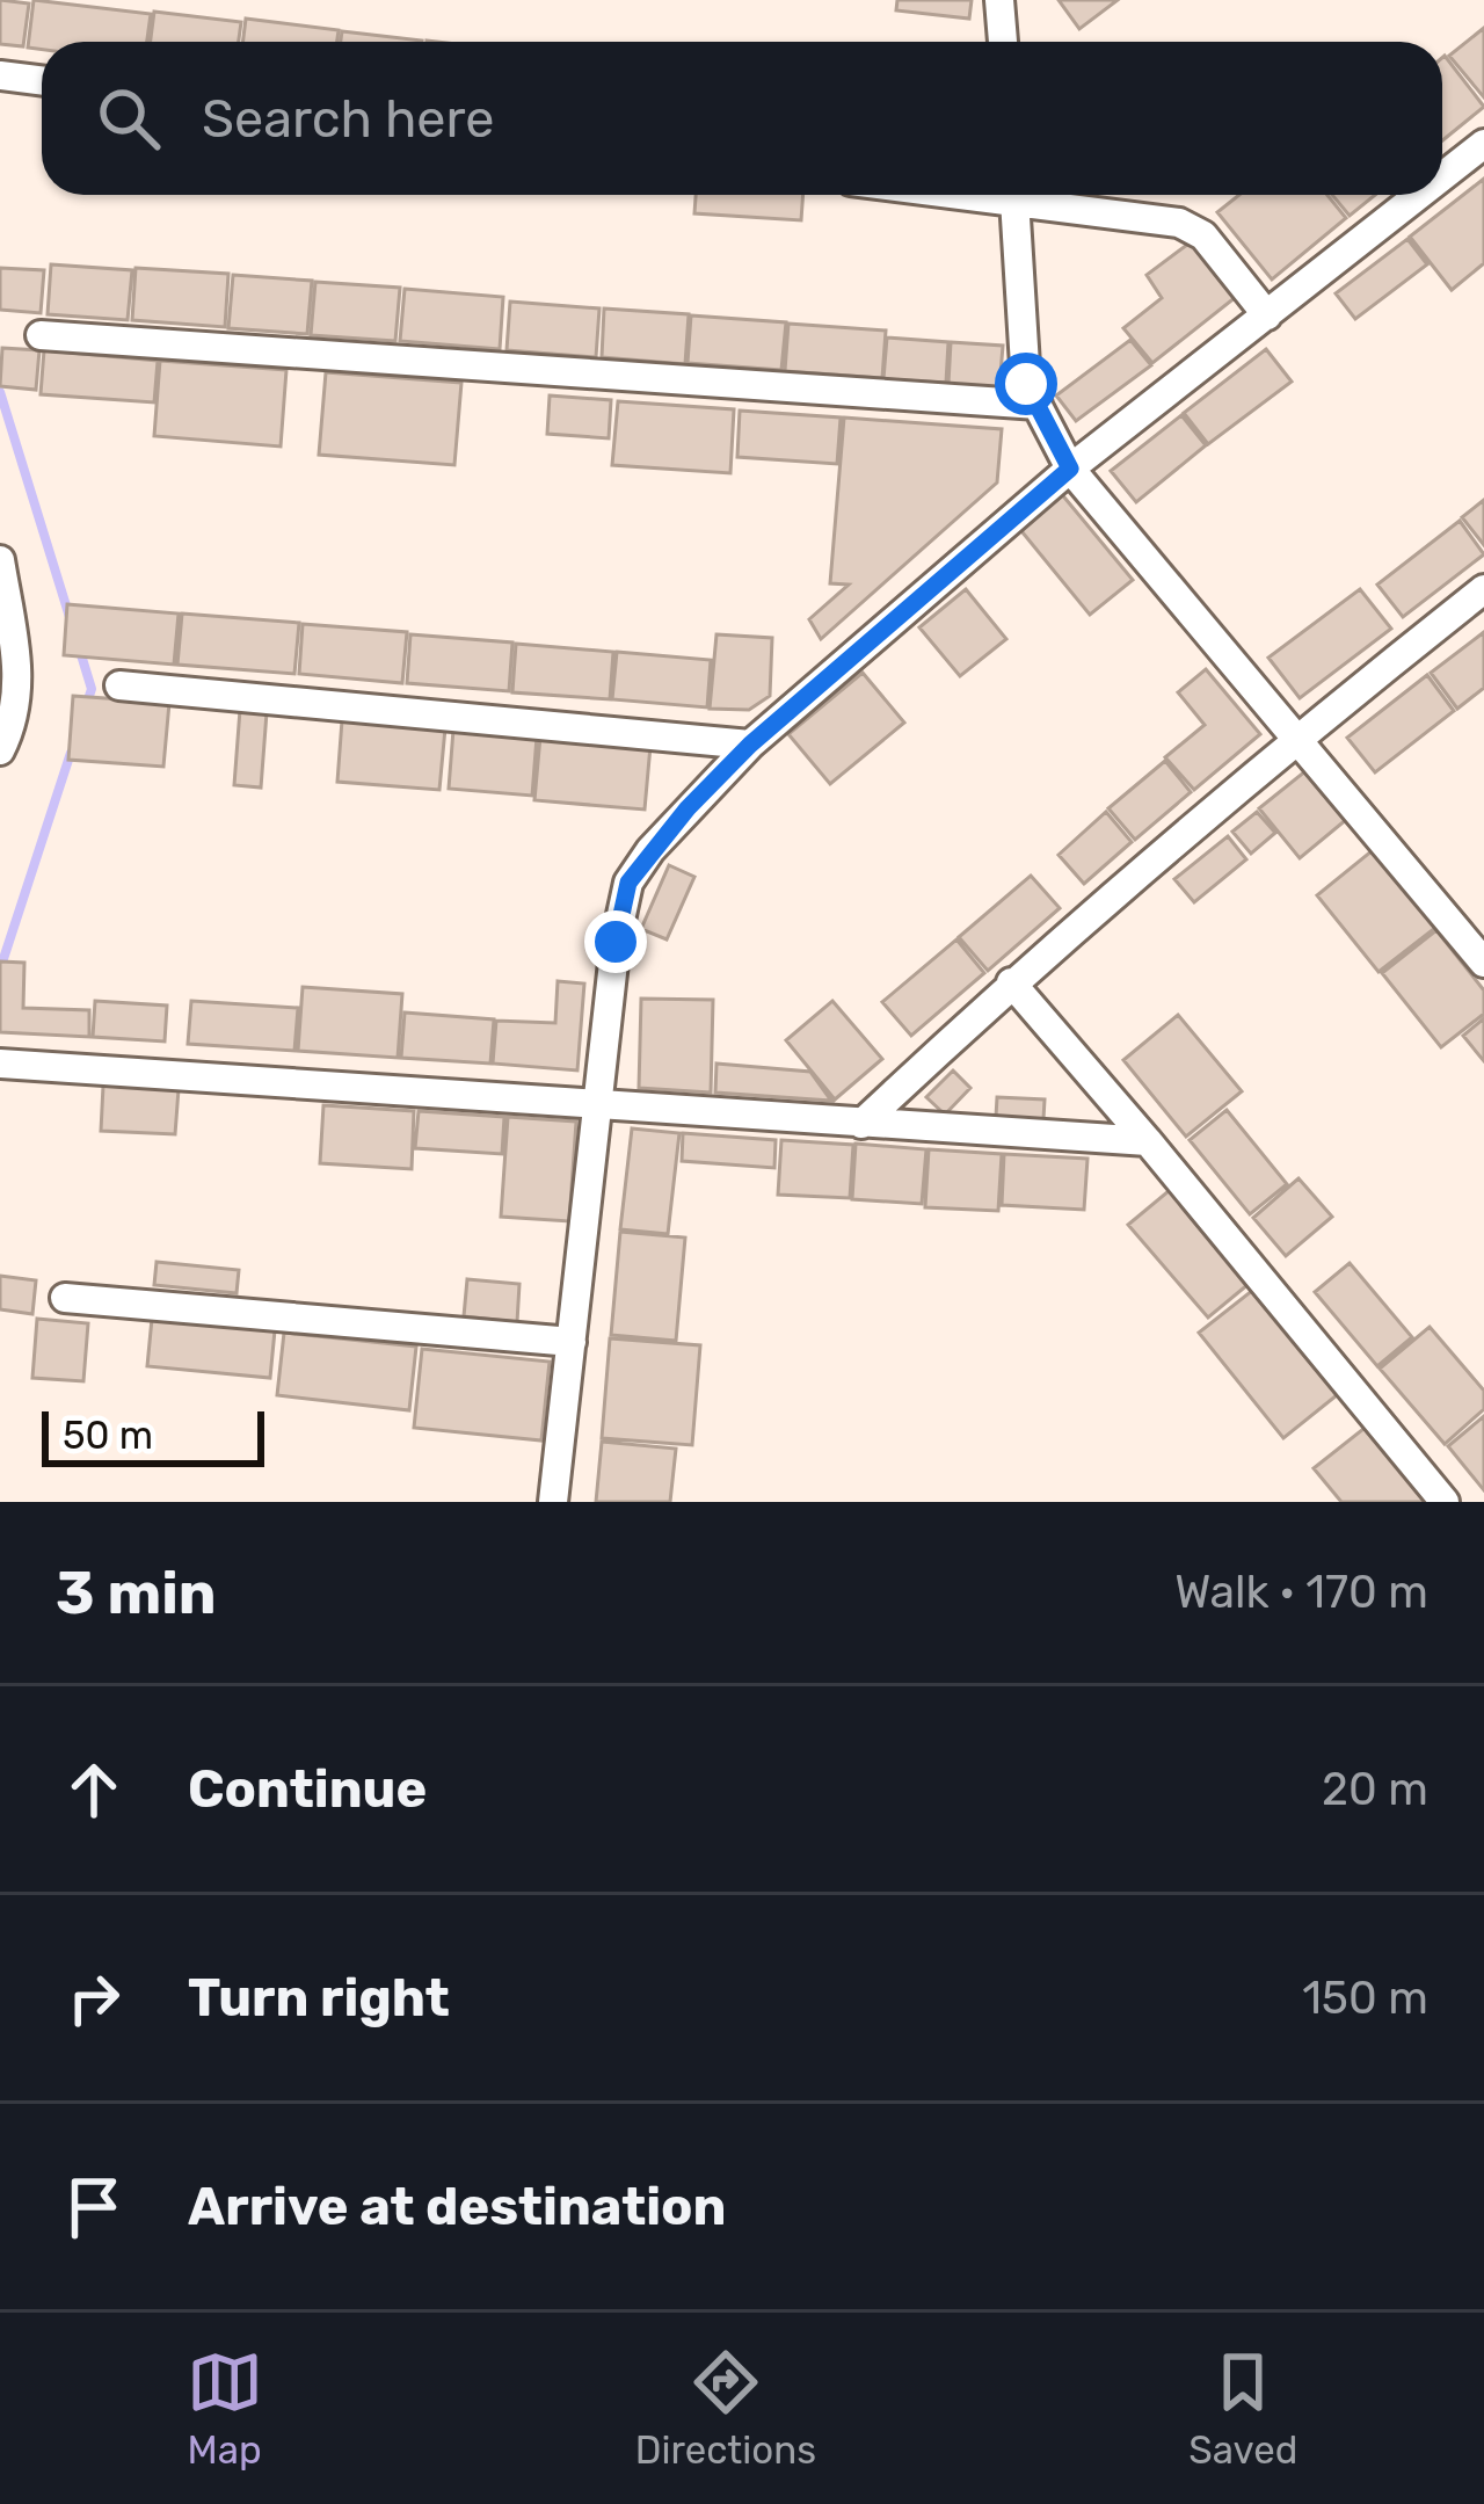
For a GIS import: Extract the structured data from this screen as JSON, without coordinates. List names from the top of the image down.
{
  "scale_bar": "50 m",
  "page": {
    "search": "Search here",
    "scale": "50 m",
    "heading": ["3 min", "Walk · 170 m"],
    "list": [
      ["Continue", "20 m"],
      ["Turn right", "150 m"],
      "Arrive at destination"
    ],
    "nav": ["Map", "Directions", "Saved"]
  }
}
